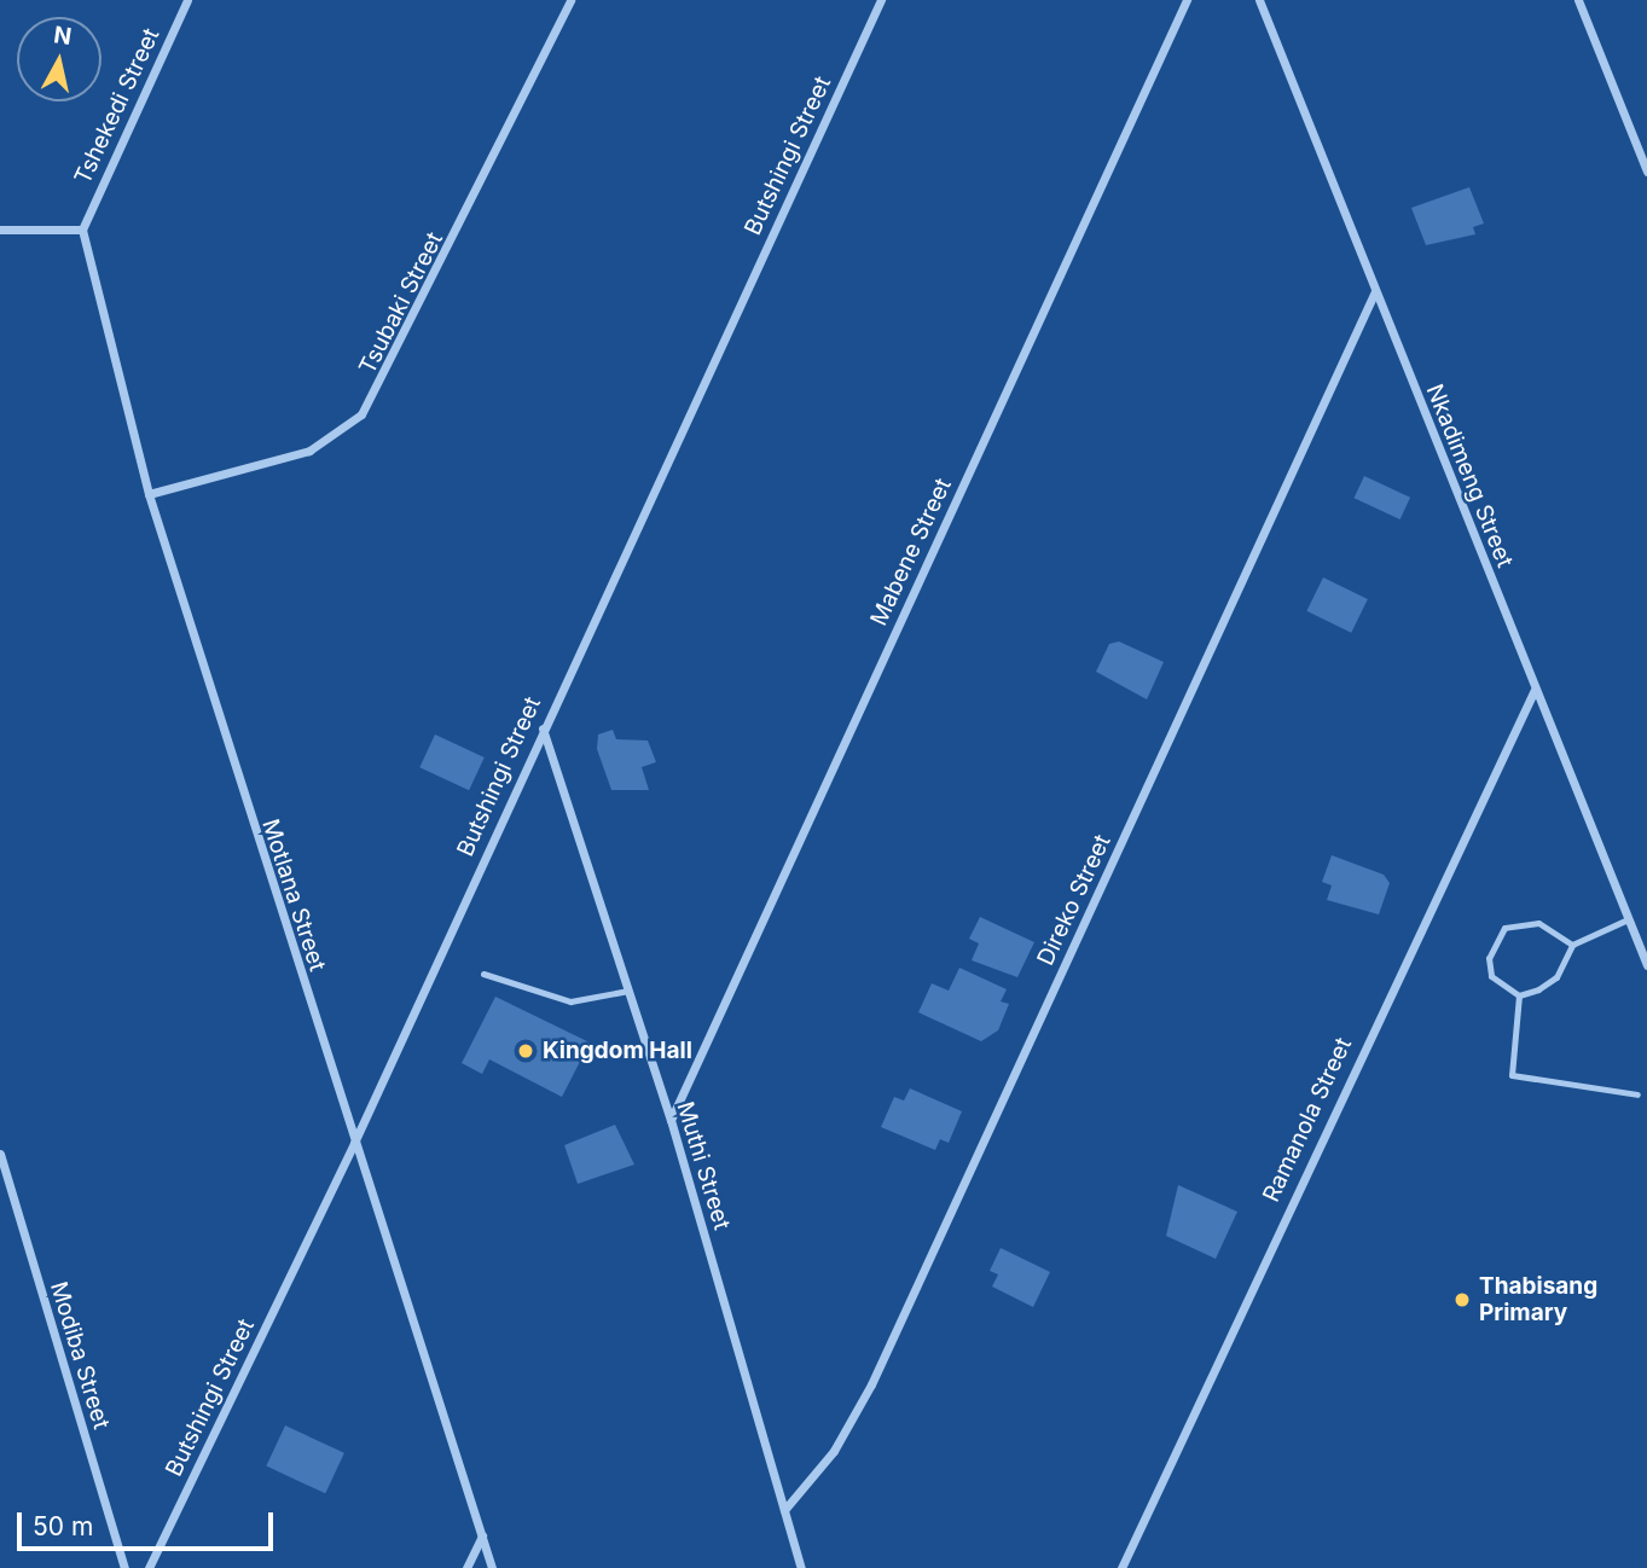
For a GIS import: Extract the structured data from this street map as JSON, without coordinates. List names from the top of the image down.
{
  "streets": {
    "street": [
      "Tshekedi Street",
      "Butshingi Street",
      "Tsubaki Street",
      "Nkadimeng Street",
      "Mabene Street",
      "Motlana Street",
      "Direko Street",
      "Ramanola Street",
      "Muthi Street",
      "Modiba Street"
    ]
  },
  "crossings": [
    ["Tshekedi Street", "Motlana Street"],
    ["Butshingi Street", "Motlana Street"],
    ["Butshingi Street", "Muthi Street"],
    ["Tsubaki Street", "Motlana Street"],
    ["Nkadimeng Street", "Direko Street"],
    ["Nkadimeng Street", "Ramanola Street"],
    ["Mabene Street", "Muthi Street"],
    ["Direko Street", "Muthi Street"]
  ],
  "places": ["Kingdom Hall", "Thabisang Primary"],
  "scale_bar": "50 m",
  "north": "top"
}
